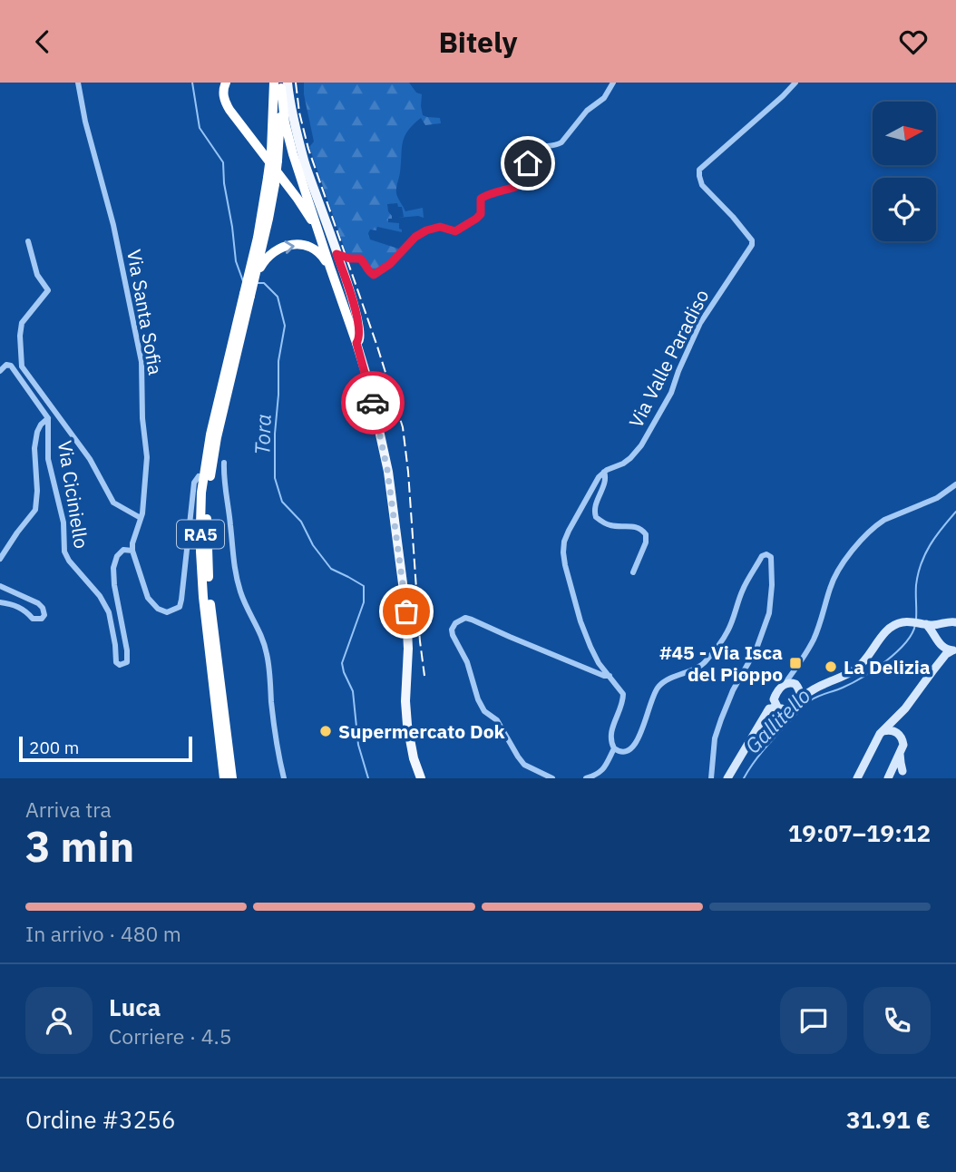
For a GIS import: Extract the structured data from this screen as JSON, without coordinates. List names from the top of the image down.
{
  "streets": {
    "highway": ["RA5"],
    "street": ["Via Santa Sofia", "Via Valle Paradiso", "Via Ciciniello"]
  },
  "crossings": [
    ["Via Santa Sofia", "Via Ciciniello"]
  ],
  "water": ["Tora", "Gallitello"],
  "places": {
    "transit": ["#45 - Via Isca del Pioppo"],
    "other": ["La Delizia", "Supermercato Dok"]
  },
  "scale_bar": "200 m",
  "north": "right",
  "page": {
    "header": "Bitely",
    "scale": "200 m",
    "heading": ["3 min", "Arriva tra", "19:07–19:12"],
    "panel": [
      "Luca",
      "Corriere · 4.5",
      "Ordine #3256",
      "31.91 €"
    ],
    "bar": "In arrivo · 480 m"
  }
}
